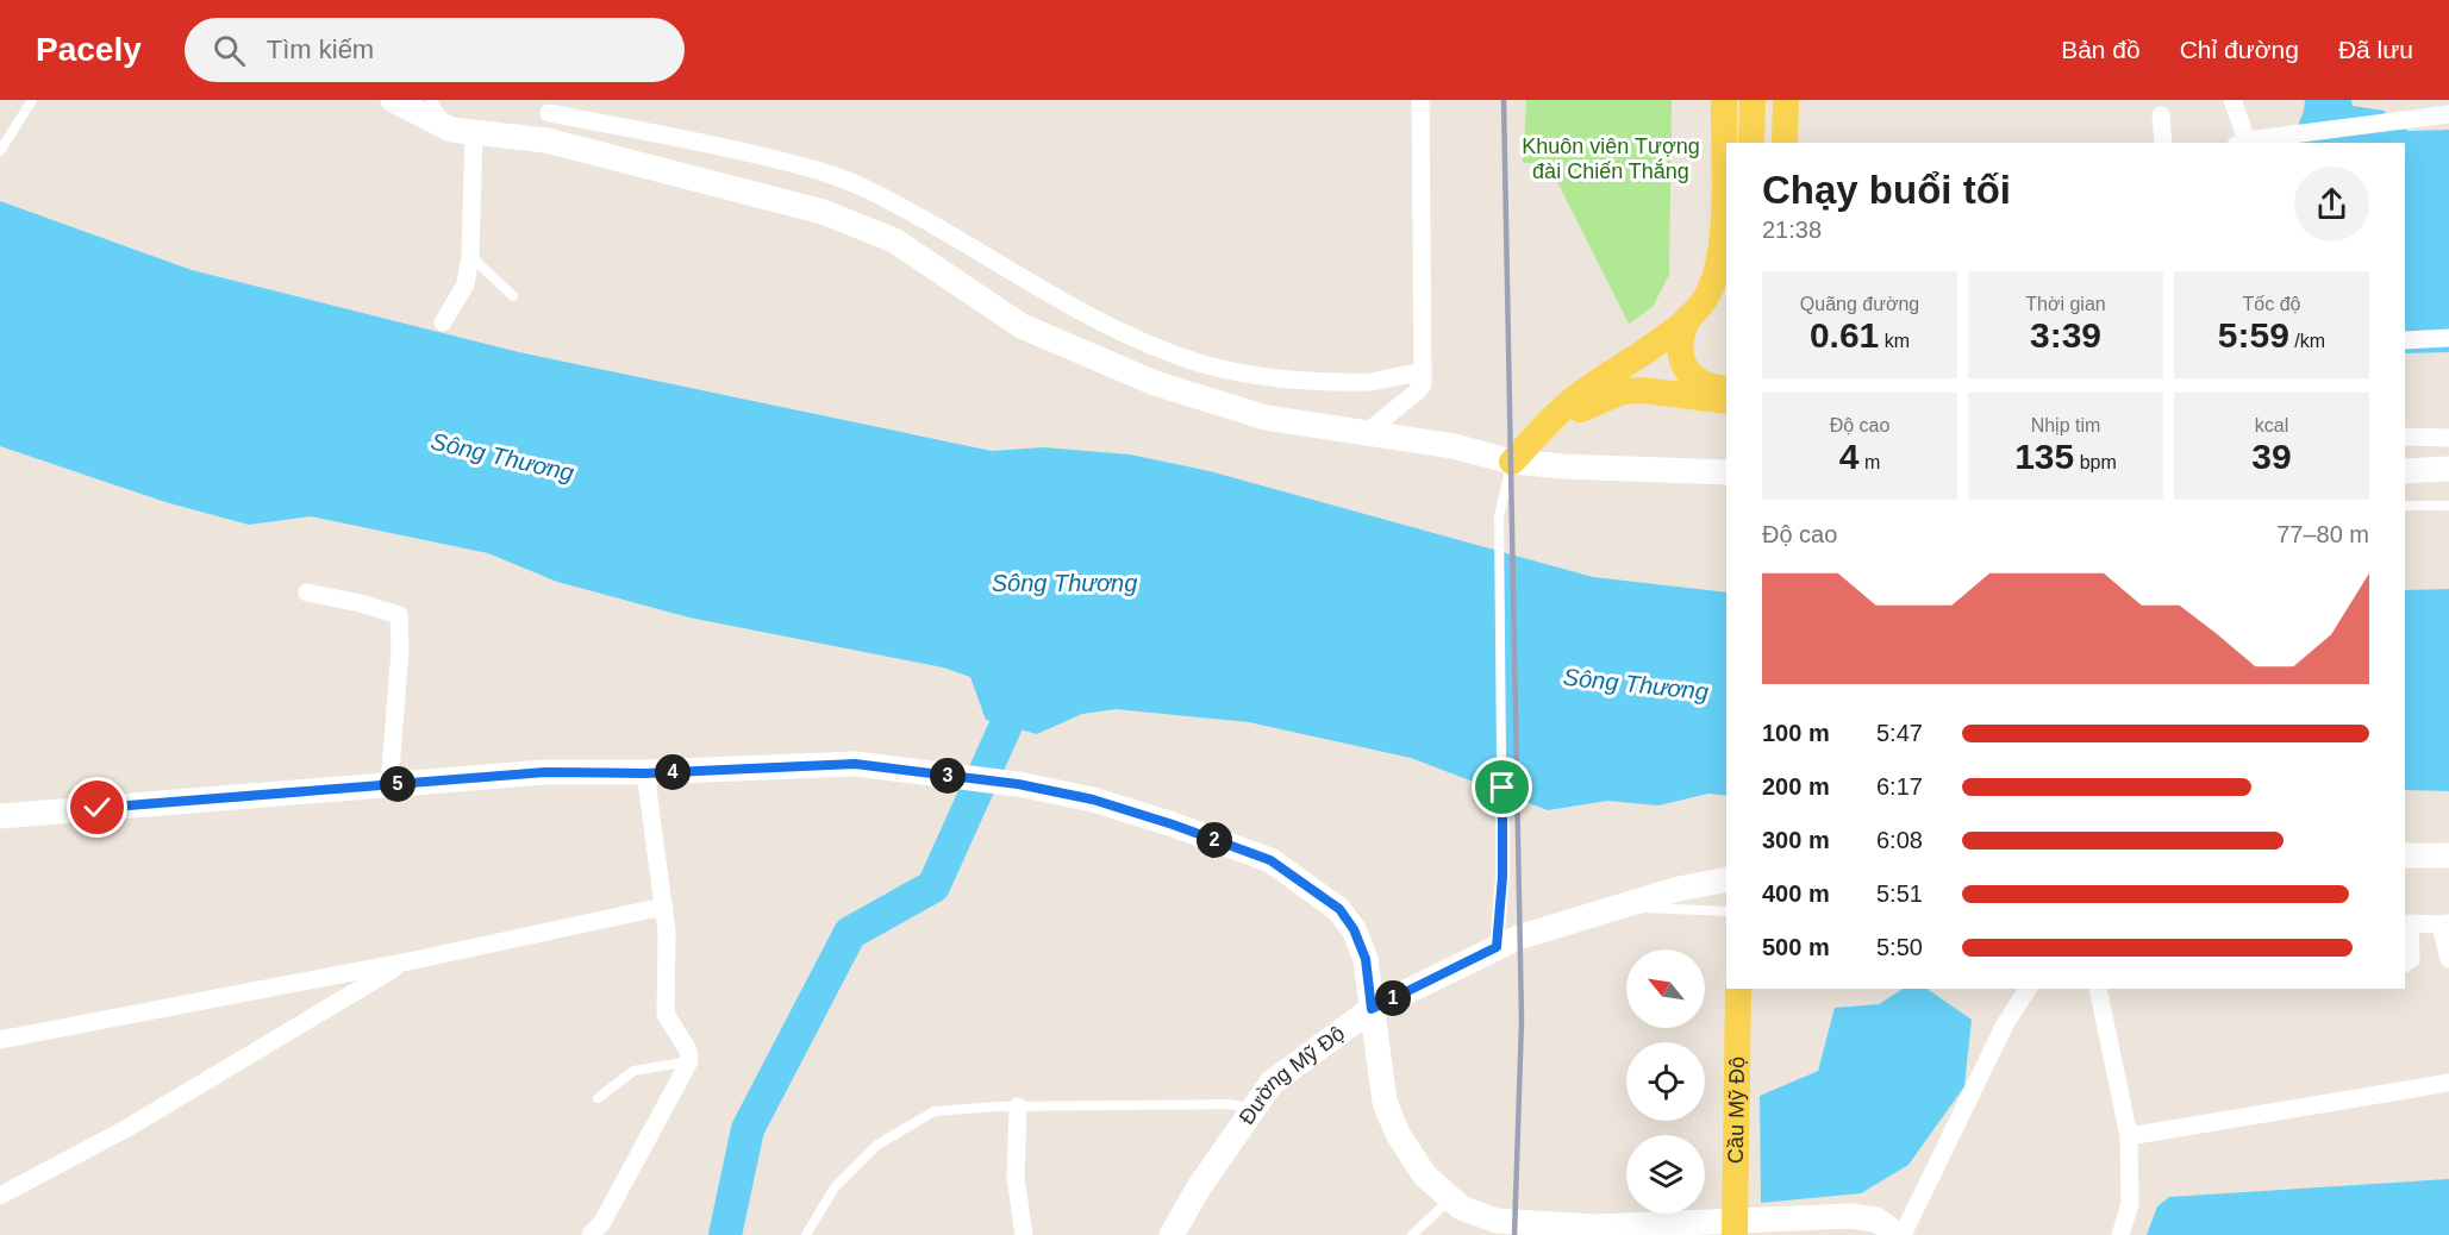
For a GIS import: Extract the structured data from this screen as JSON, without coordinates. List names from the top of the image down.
{
  "streets": {
    "main road": ["Cầu Mỹ Độ"],
    "street": ["Đường Mỹ Độ"]
  },
  "water": ["Sông Thương"],
  "parks": ["Khuôn viên Tượng đài Chiến Thắng"],
  "north": "top left",
  "page": {
    "header": "Pacely",
    "search": "Tìm kiếm",
    "nav": ["Bản đồ", "Chỉ đường", "Đã lưu"],
    "heading": ["Chạy buổi tối", "21:38"],
    "stats": [
      ["Quãng đường", "0.61 km"],
      ["Thời gian", "3:39"],
      ["Tốc độ", "5:59 /km"],
      ["Độ cao", "4 m"],
      ["Nhịp tim", "135 bpm"],
      ["kcal", "39"]
    ],
    "chart": ["Độ cao", "77–80 m"],
    "list": [
      {
        "name": "100 m",
        "note": "5:47"
      },
      {
        "name": "200 m",
        "note": "6:17"
      },
      {
        "name": "300 m",
        "note": "6:08"
      },
      {
        "name": "400 m",
        "note": "5:51"
      },
      {
        "name": "500 m",
        "note": "5:50"
      }
    ],
    "pins": [
      "4",
      "3",
      "5",
      "2",
      "1"
    ]
  }
}
